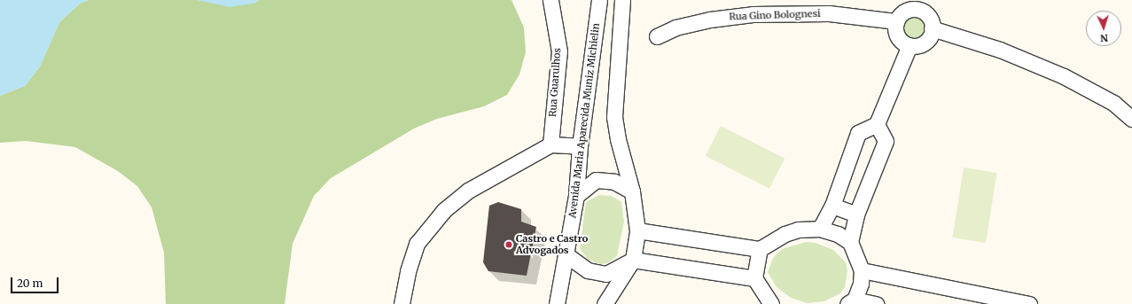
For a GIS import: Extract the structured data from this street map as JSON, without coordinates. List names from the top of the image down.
{
  "streets": {
    "street": ["Rua Gino Bolognesi", "Rua Guarulhos", "Avenida Maria Aparecida Muniz Michielin"]
  },
  "places": ["Castro e Castro Advogados"],
  "scale_bar": "20 m",
  "north": "bottom"
}
